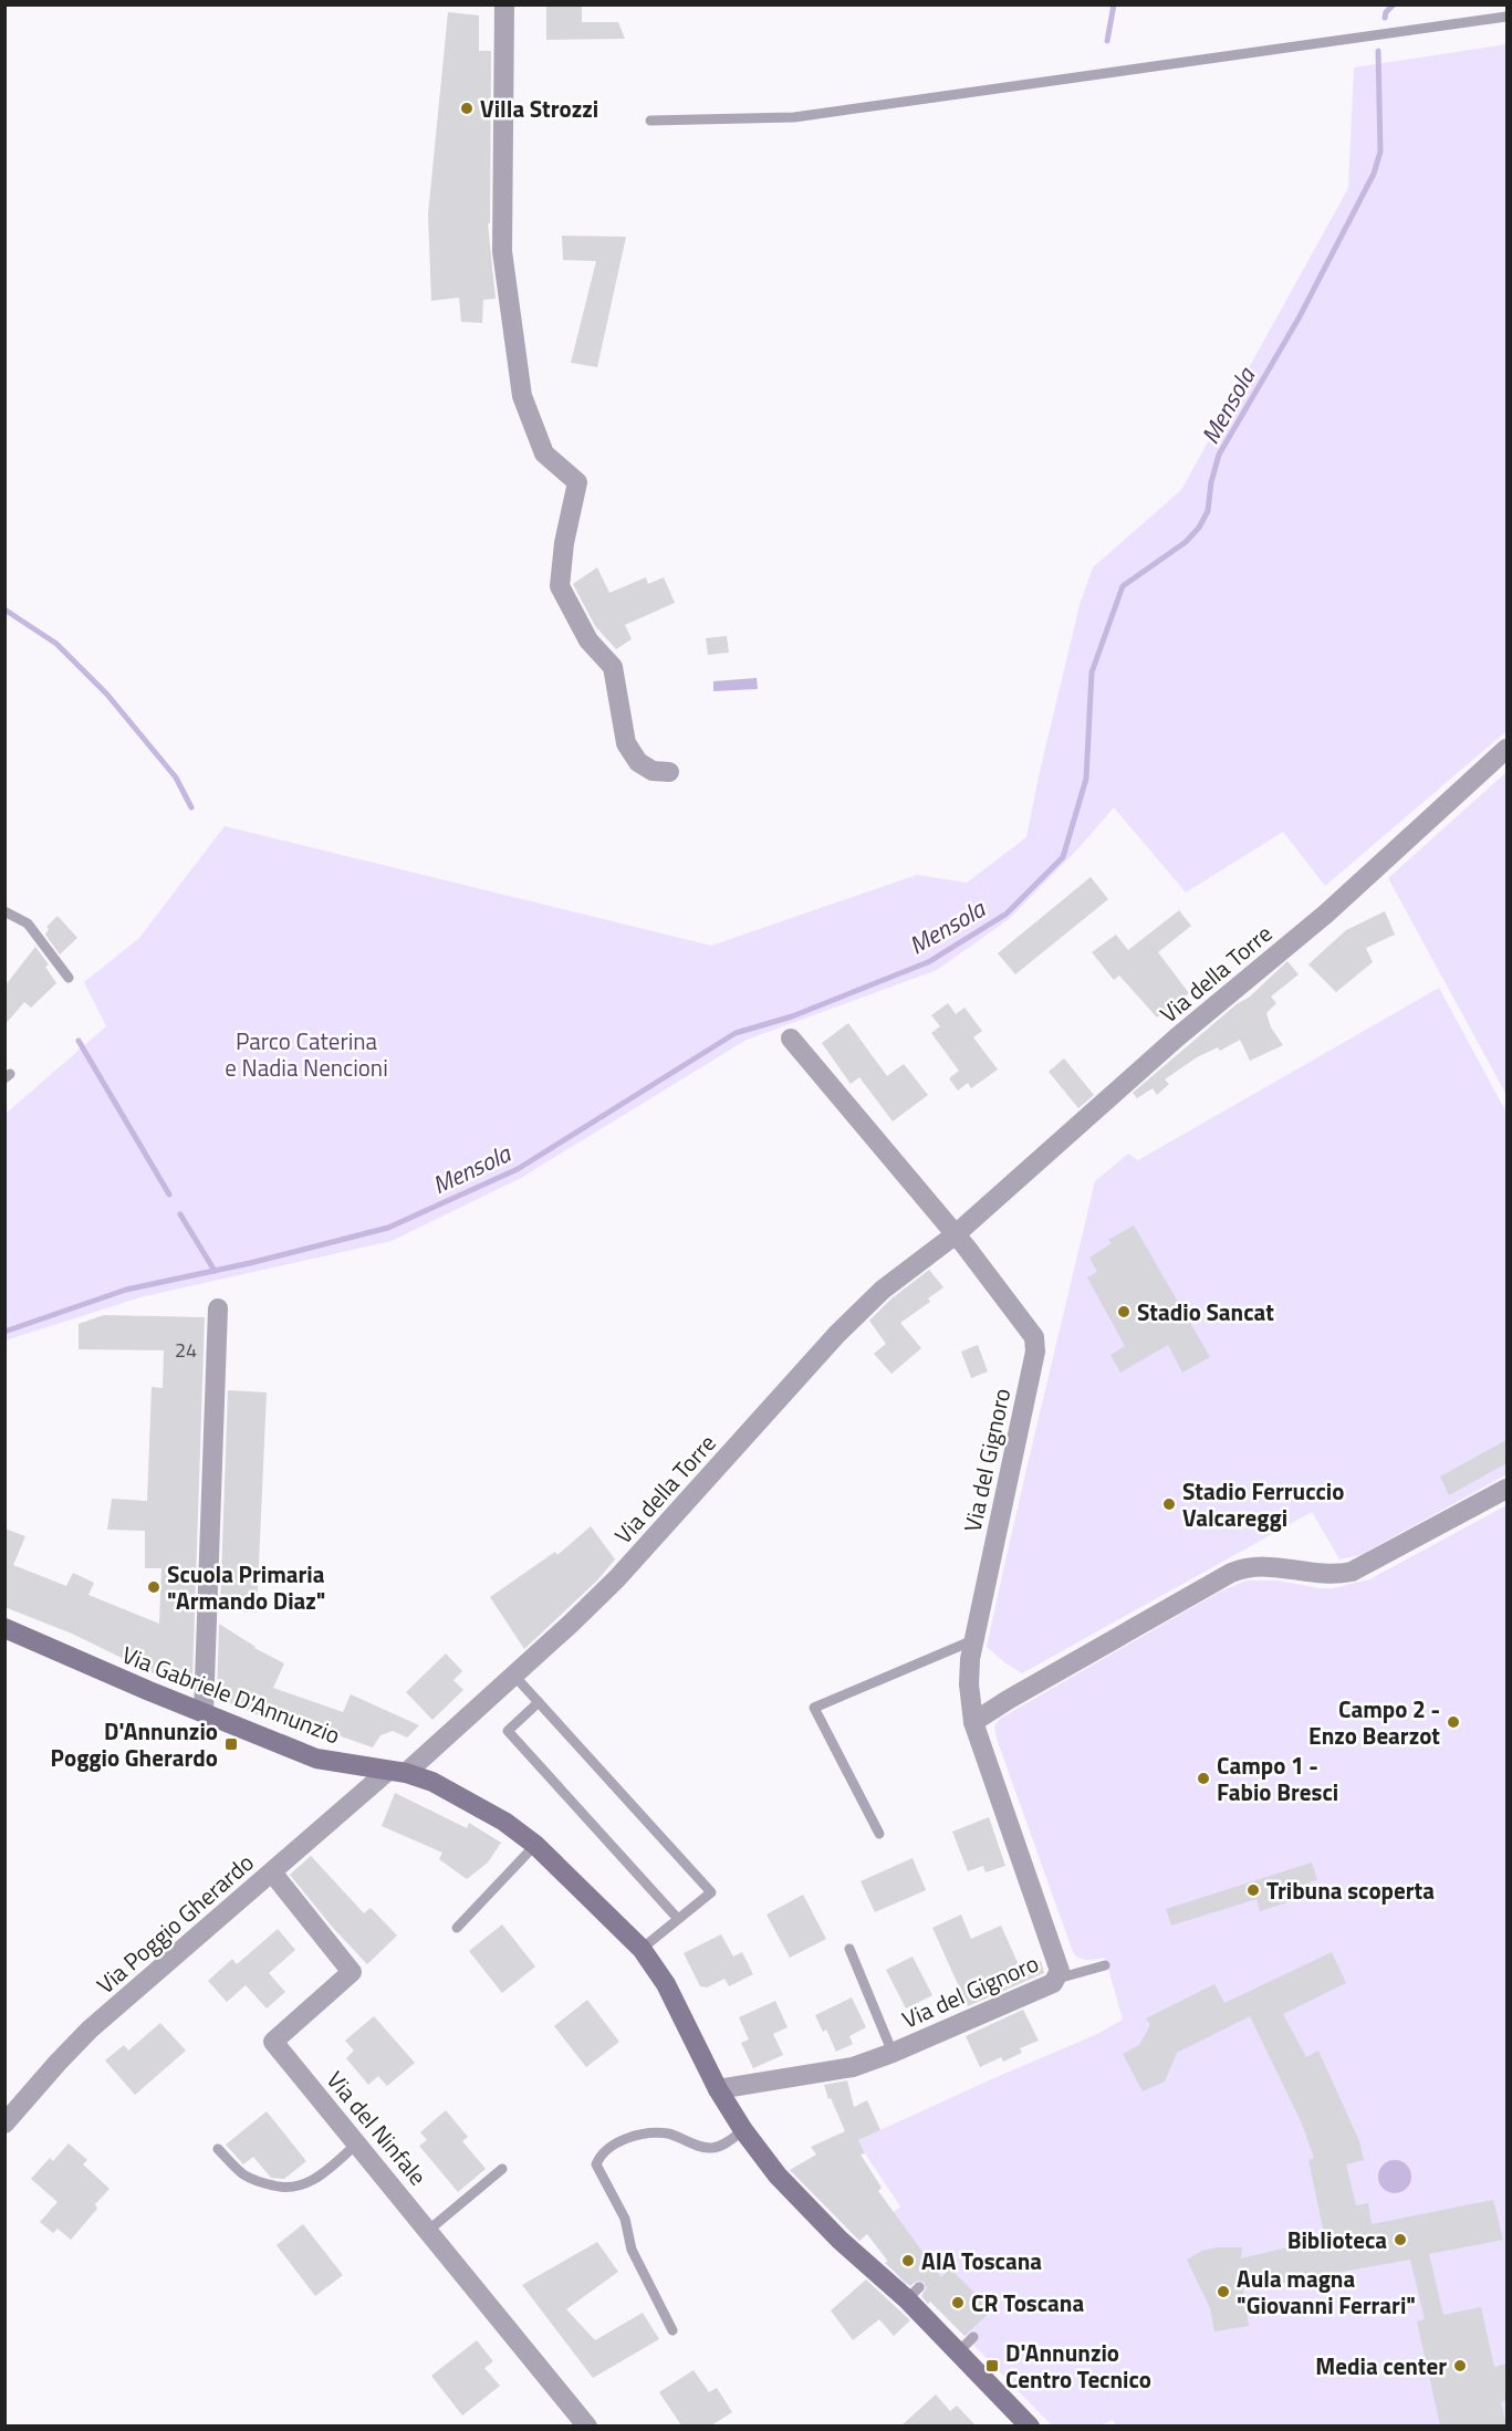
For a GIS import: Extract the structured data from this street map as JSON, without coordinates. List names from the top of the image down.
{
  "streets": {
    "street": [
      "Via della Torre",
      "Via del Gignoro",
      "Via Gabriele D'Annunzio",
      "Via Poggio Gherardo",
      "Via del Ninfale"
    ]
  },
  "crossings": [
    ["Via della Torre", "Via del Gignoro"],
    ["Via della Torre", "Via Gabriele D'Annunzio"],
    ["Via della Torre", "Via Poggio Gherardo"],
    ["Via del Gignoro", "Via Gabriele D'Annunzio"],
    ["Via Gabriele D'Annunzio", "Via Poggio Gherardo"],
    ["Via Poggio Gherardo", "Via del Ninfale"]
  ],
  "water": ["Mensola"],
  "parks": ["Parco Caterina e Nadia Nencioni"],
  "places": {
    "other": [
      "Villa Strozzi",
      "Stadio Sancat",
      "Stadio Ferruccio Valcareggi",
      "Scuola Primaria \"Armando Diaz\"",
      "Campo 2 - Enzo Bearzot",
      "Campo 1 - Fabio Bresci",
      "Tribuna scoperta",
      "Biblioteca",
      "AIA Toscana",
      "Aula magna \"Giovanni Ferrari\"",
      "CR Toscana",
      "Media center"
    ],
    "transit": ["D'Annunzio Poggio Gherardo", "D'Annunzio Centro Tecnico"]
  },
  "house_numbers": ["24"]
}
